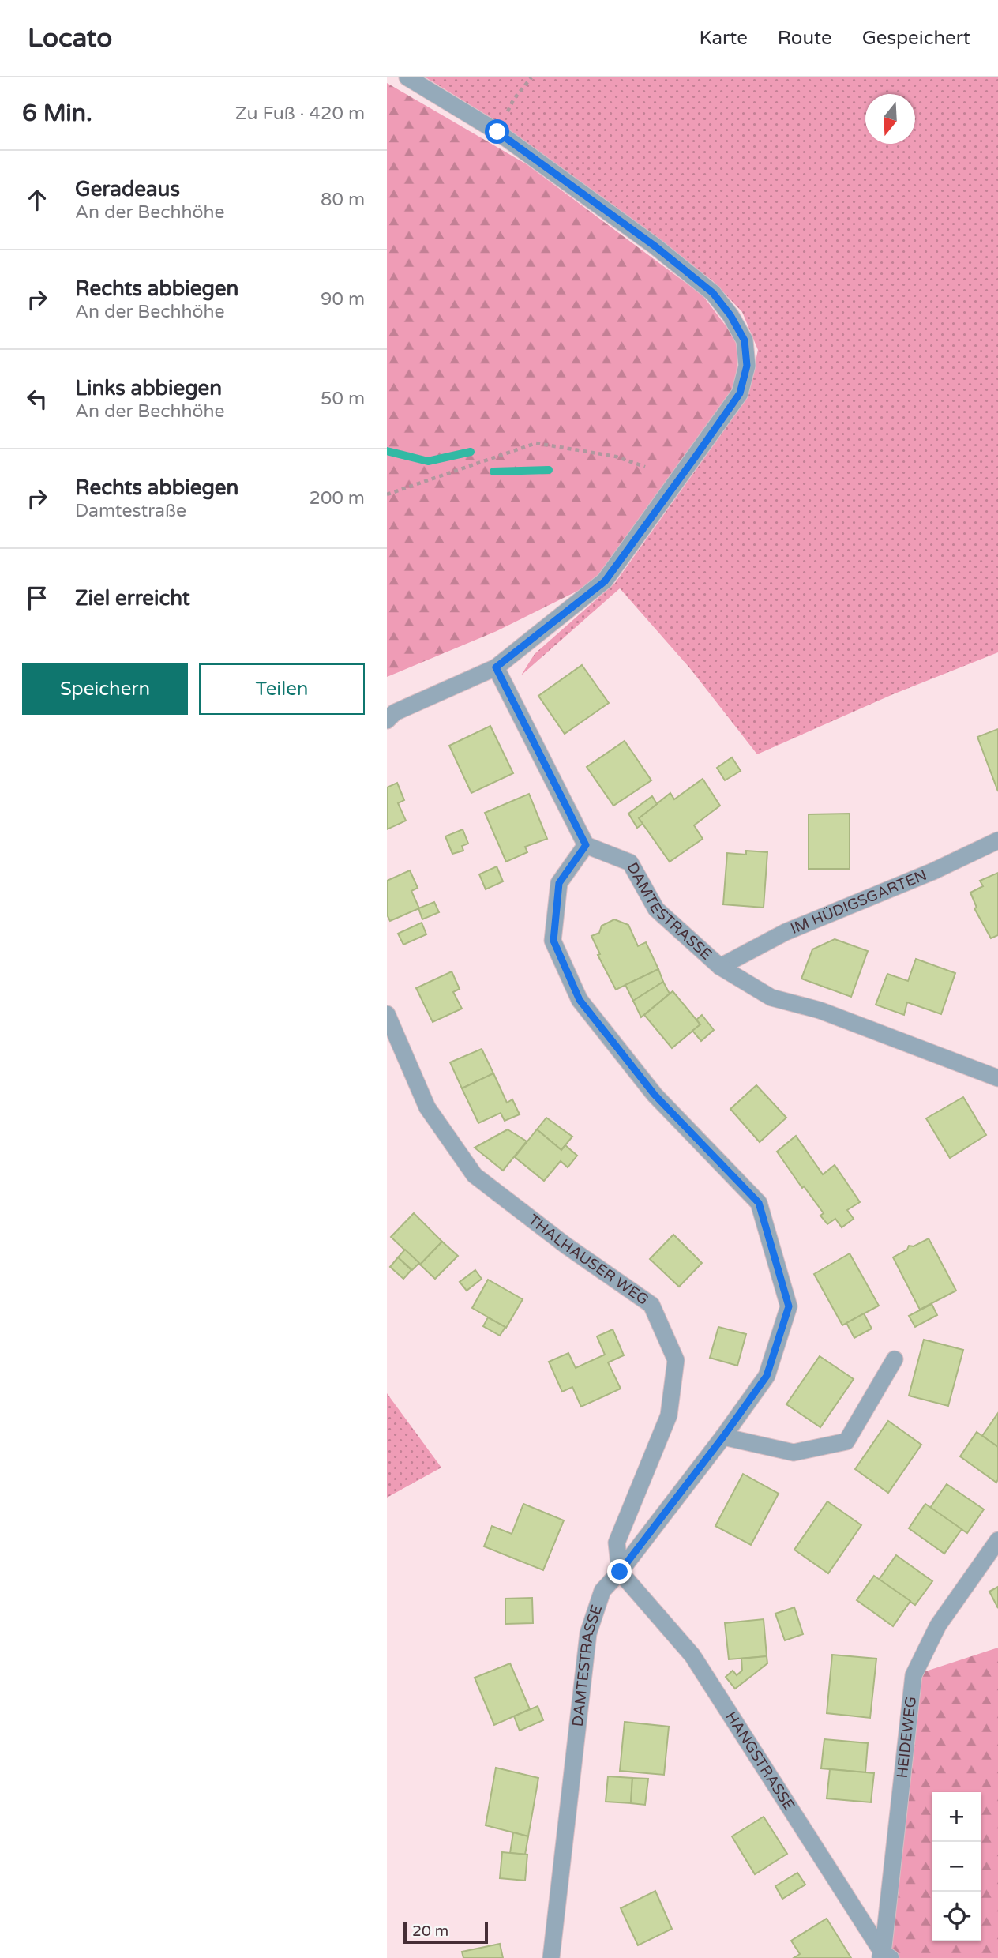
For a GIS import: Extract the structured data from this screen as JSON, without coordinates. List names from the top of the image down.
{
  "streets": {
    "street": [
      "IM HÜDIGSGARTEN",
      "DAMTESTRASSE",
      "THALHAUSER WEG",
      "HEIDEWEG",
      "HANGSTRASSE"
    ]
  },
  "crossings": [
    ["IM HÜDIGSGARTEN", "DAMTESTRASSE"],
    ["DAMTESTRASSE", "THALHAUSER WEG"],
    ["DAMTESTRASSE", "HANGSTRASSE"],
    ["THALHAUSER WEG", "HANGSTRASSE"],
    ["HEIDEWEG", "HANGSTRASSE"]
  ],
  "scale_bar": "20 m",
  "north": "bottom",
  "page": {
    "header": "Locato",
    "nav": ["Karte", "Route", "Gespeichert"],
    "heading": ["6 Min.", "Zu Fuß · 420 m"],
    "list": [
      ["Geradeaus", "An der Bechhöhe", "80 m"],
      ["Rechts abbiegen", "An der Bechhöhe", "90 m"],
      ["Links abbiegen", "An der Bechhöhe", "50 m"],
      ["Rechts abbiegen", "Damtestraße", "200 m"],
      "Ziel erreicht"
    ],
    "buttons": ["Speichern", "Teilen"],
    "map_buttons": ["+", "−"],
    "scale": "20 m"
  }
}
